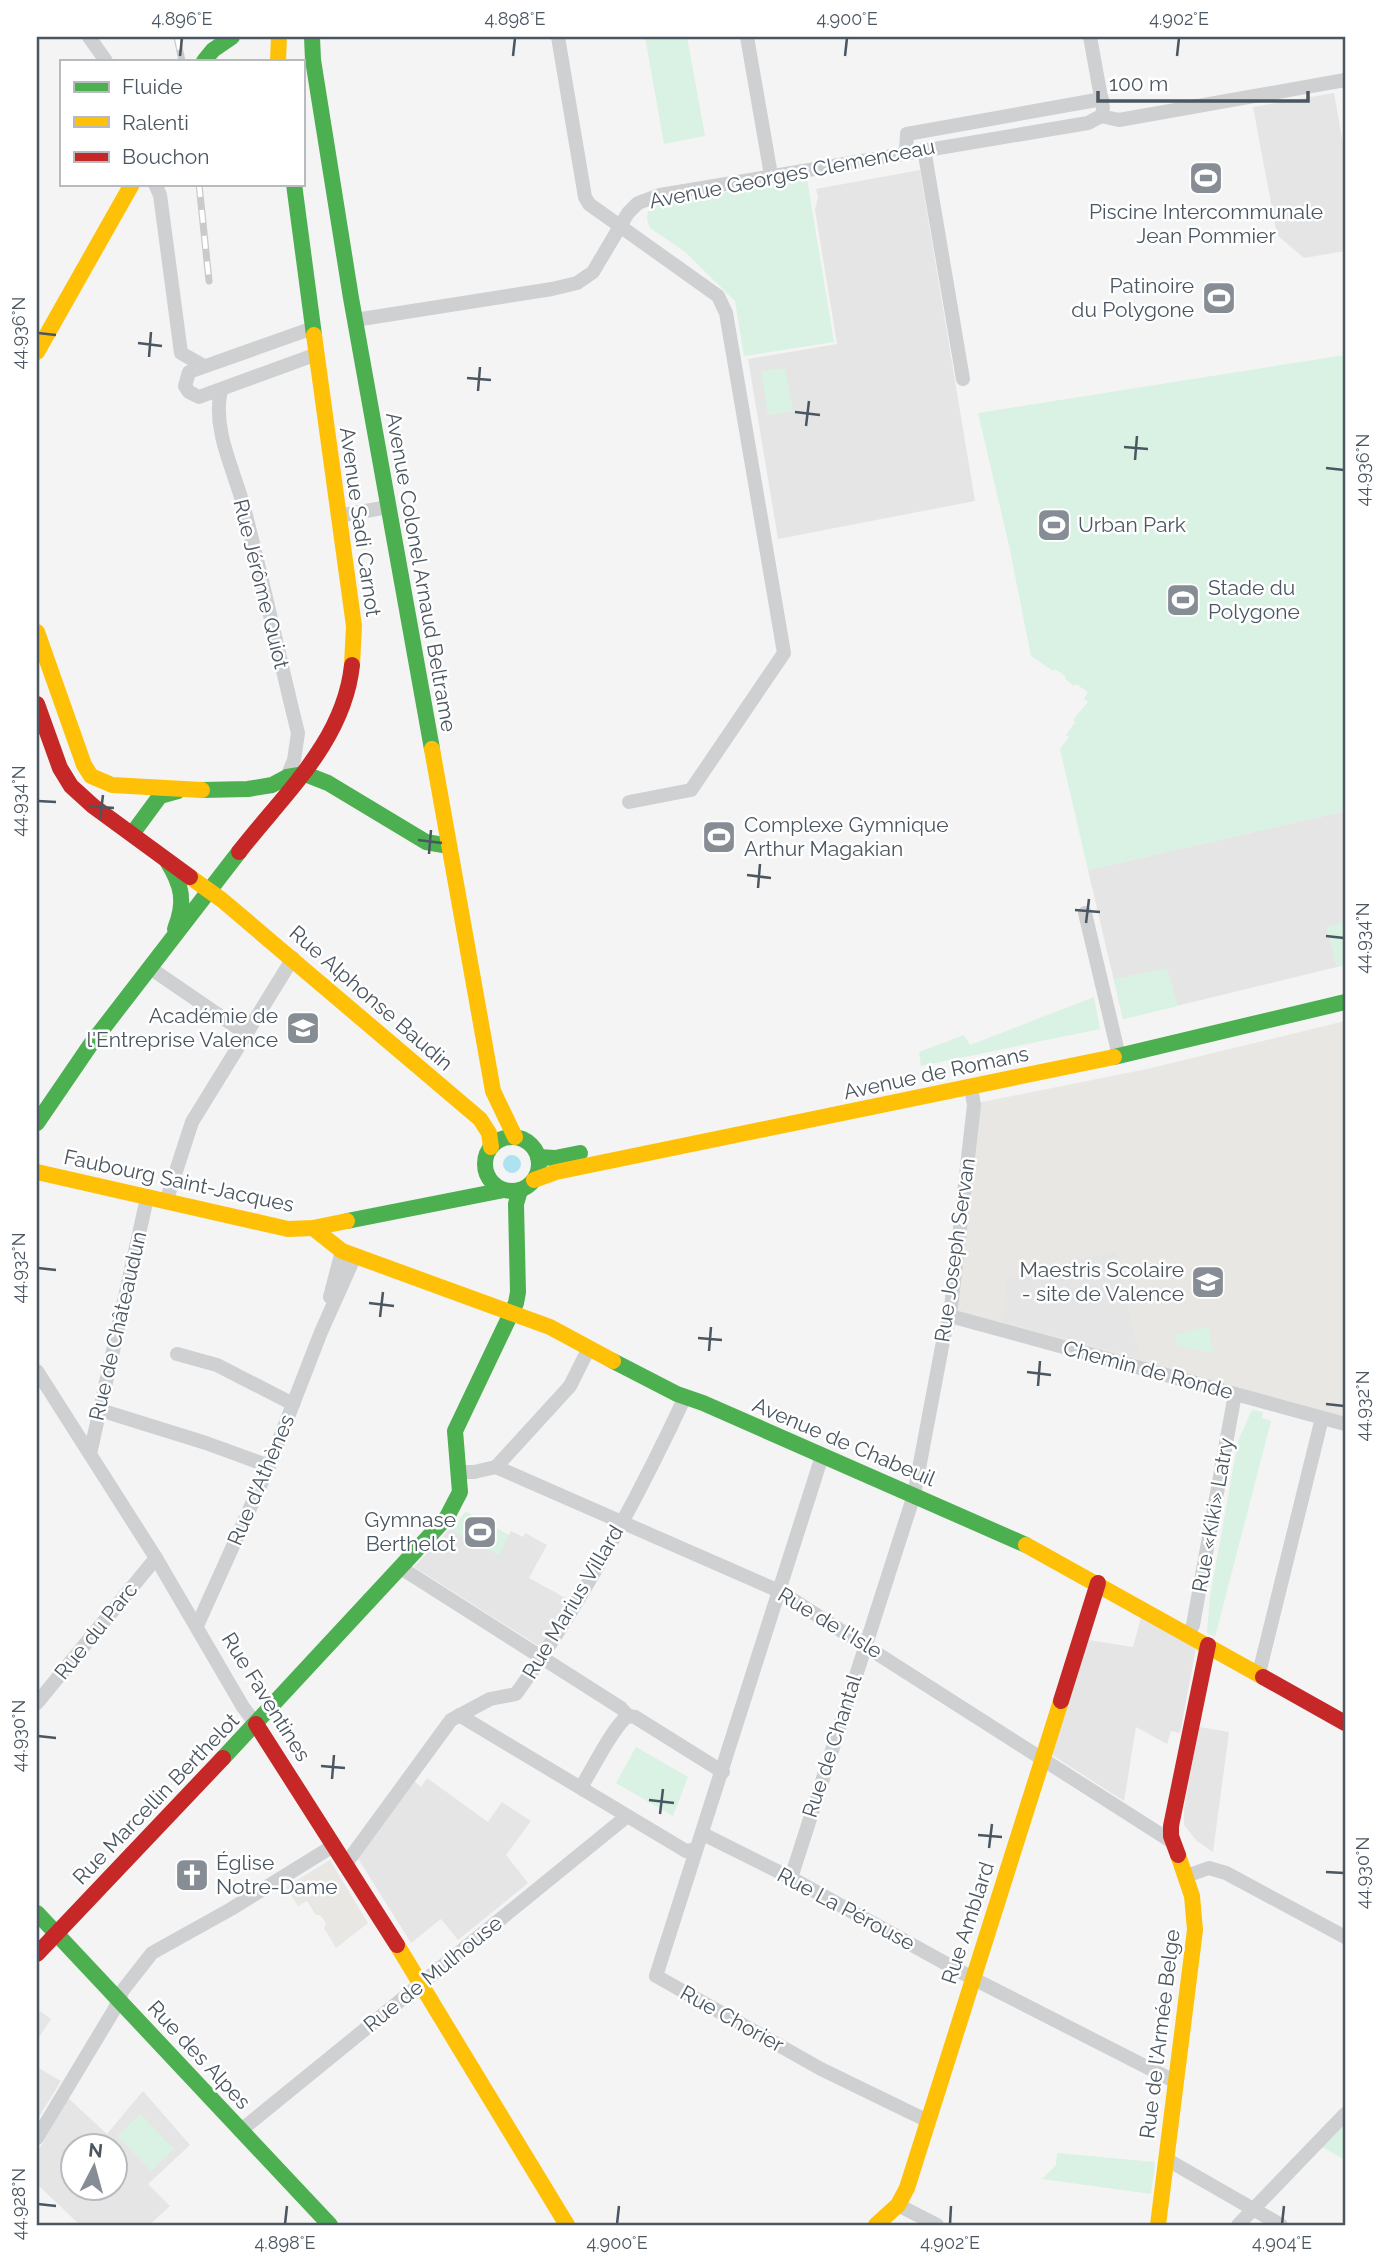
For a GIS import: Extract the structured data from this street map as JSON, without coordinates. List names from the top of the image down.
{
  "streets": {
    "main road": [
      "Avenue Sadi Carnot",
      "Avenue Colonel Arnaud Beltrame",
      "Rue Alphonse Baudin",
      "Avenue de Romans",
      "Faubourg Saint-Jacques",
      "Avenue de Chabeuil",
      "Rue Faventines",
      "Rue Marcellin Berthelot",
      "Rue Amblard",
      "Rue de l'Armée Belge",
      "Rue des Alpes"
    ],
    "street": [
      "Avenue Georges Clemenceau",
      "Rue Jérôme Quiot",
      "Rue Joseph Servan",
      "Rue de Châteaudun",
      "Chemin de Ronde",
      "Rue d'Athènes",
      "Rue «Kiki» Latry",
      "Rue Marius Villard",
      "Rue de l'Isle",
      "Rue du Parc",
      "Rue de Chantal",
      "Rue La Pérouse",
      "Rue de Mulhouse",
      "Rue Chorier"
    ]
  },
  "crossings": [
    ["Avenue Georges Clemenceau", "Avenue Colonel Arnaud Beltrame"],
    ["Avenue Sadi Carnot", "Rue Alphonse Baudin"],
    ["Avenue Colonel Arnaud Beltrame", "Rue Alphonse Baudin"],
    ["Avenue Colonel Arnaud Beltrame", "Avenue de Romans"],
    ["Rue Alphonse Baudin", "Avenue de Romans"],
    ["Avenue de Romans", "Rue Joseph Servan"],
    ["Faubourg Saint-Jacques", "Rue de Châteaudun"],
    ["Faubourg Saint-Jacques", "Avenue de Chabeuil"],
    ["Rue Joseph Servan", "Chemin de Ronde"],
    ["Rue Joseph Servan", "Avenue de Chabeuil"],
    ["Rue Joseph Servan", "Rue de Chantal"],
    ["Rue de Châteaudun", "Rue Faventines"],
    ["Chemin de Ronde", "Rue «Kiki» Latry"],
    ["Avenue de Chabeuil", "Rue d'Athènes"],
    ["Avenue de Chabeuil", "Rue «Kiki» Latry"],
    ["Avenue de Chabeuil", "Rue Marius Villard"],
    ["Avenue de Chabeuil", "Rue de Chantal"],
    ["Avenue de Chabeuil", "Rue Amblard"],
    ["Avenue de Chabeuil", "Rue de l'Armée Belge"],
    ["Rue d'Athènes", "Rue Faventines"],
    ["Rue Marius Villard", "Rue de l'Isle"],
    ["Rue Marius Villard", "Rue Faventines"],
    ["Rue de l'Isle", "Rue de Chantal"],
    ["Rue de l'Isle", "Rue Amblard"],
    ["Rue de l'Isle", "Rue de l'Armée Belge"],
    ["Rue du Parc", "Rue Faventines"],
    ["Rue Faventines", "Rue Marcellin Berthelot"],
    ["Rue Faventines", "Rue de Mulhouse"],
    ["Rue de Chantal", "Rue La Pérouse"],
    ["Rue Marcellin Berthelot", "Rue des Alpes"],
    ["Rue La Pérouse", "Rue Amblard"],
    ["Rue La Pérouse", "Rue de l'Armée Belge"],
    ["Rue Amblard", "Rue Chorier"],
    ["Rue de Mulhouse", "Rue des Alpes"]
  ],
  "places": {
    "sports": [
      "Piscine Intercommunale Jean Pommier",
      "Patinoire du Polygone",
      "Urban Park",
      "Stade du Polygone",
      "Complexe Gymnique Arthur Magakian",
      "Gymnase Berthelot"
    ],
    "school or university": ["Académie de l'Entreprise Valence", "Maestris Scolaire - site de Valence"],
    "church": ["Église Notre-Dame"]
  },
  "legend": ["Fluide", "Ralenti", "Bouchon"],
  "scale_bar": "100 m",
  "north": "top",
  "coordinates": [
    "4.896°E",
    "4.898°E",
    "4.900°E",
    "4.902°E",
    "44.936°N",
    "44.934°N",
    "44.932°N",
    "44.930°N",
    "44.928°N",
    "4.904°E"
  ]
}
